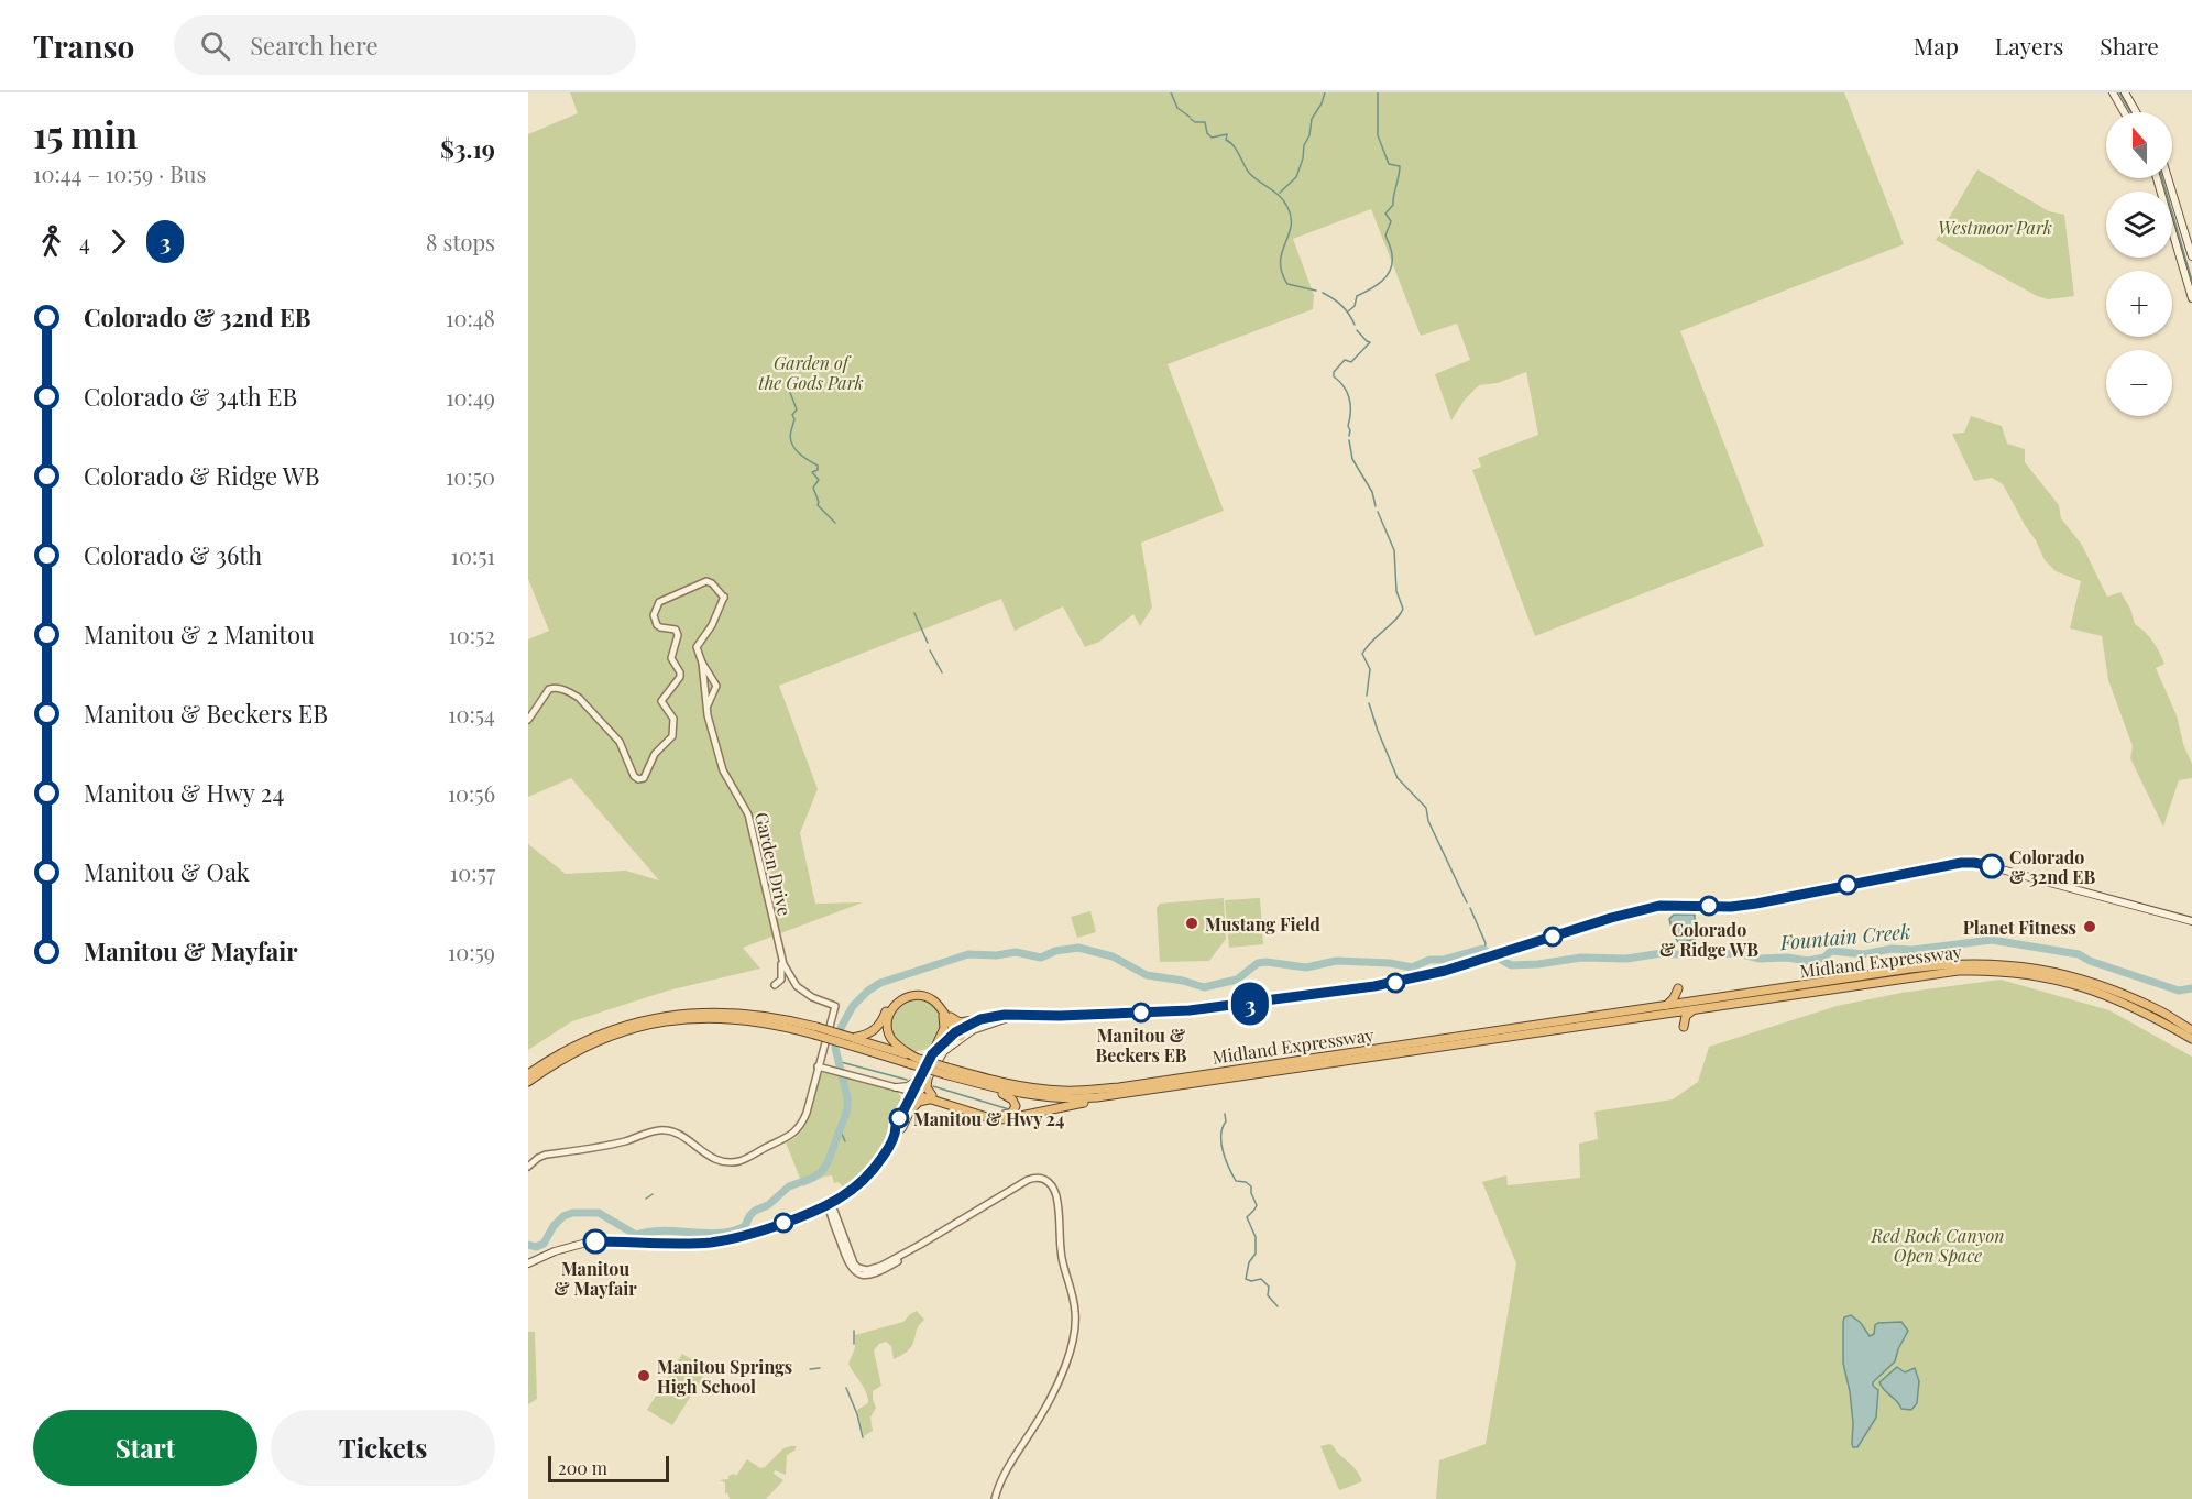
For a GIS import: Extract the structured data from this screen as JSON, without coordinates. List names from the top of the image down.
{
  "streets": {
    "highway": ["Midland Expressway"],
    "street": ["Garden Drive"]
  },
  "water": ["Fountain Creek"],
  "parks": ["Westmoor Park", "Garden of the Gods Park", "Red Rock Canyon Open Space"],
  "places": [
    "Colorado & 32nd EB",
    "Colorado & Ridge WB",
    "Mustang Field",
    "Planet Fitness",
    "Manitou & Beckers EB",
    "Manitou & Hwy 24",
    "Manitou & Mayfair",
    "Manitou Springs High School"
  ],
  "lines": ["bus line 3"],
  "scale_bar": "200 m",
  "north": "top",
  "page": {
    "header": "Transo",
    "search": "Search here",
    "nav": ["Map", "Layers", "Share"],
    "heading": ["15 min", "10:44 – 10:59 · Bus", "$3.19"],
    "on_map": "3",
    "map_buttons": ["+", "−"],
    "legs": ["4", "3", "8 stops"],
    "list": [
      {
        "name": "Colorado & 32nd EB",
        "value": "10:48"
      },
      {
        "name": "Colorado & 34th EB",
        "value": "10:49"
      },
      {
        "name": "Colorado & Ridge WB",
        "value": "10:50"
      },
      {
        "name": "Colorado & 36th",
        "value": "10:51"
      },
      {
        "name": "Manitou & 2 Manitou",
        "value": "10:52"
      },
      {
        "name": "Manitou & Beckers EB",
        "value": "10:54"
      },
      {
        "name": "Manitou & Hwy 24",
        "value": "10:56"
      },
      {
        "name": "Manitou & Oak",
        "value": "10:57"
      },
      {
        "name": "Manitou & Mayfair",
        "value": "10:59"
      }
    ],
    "buttons": ["Start", "Tickets"],
    "scale": "200 m"
  }
}
